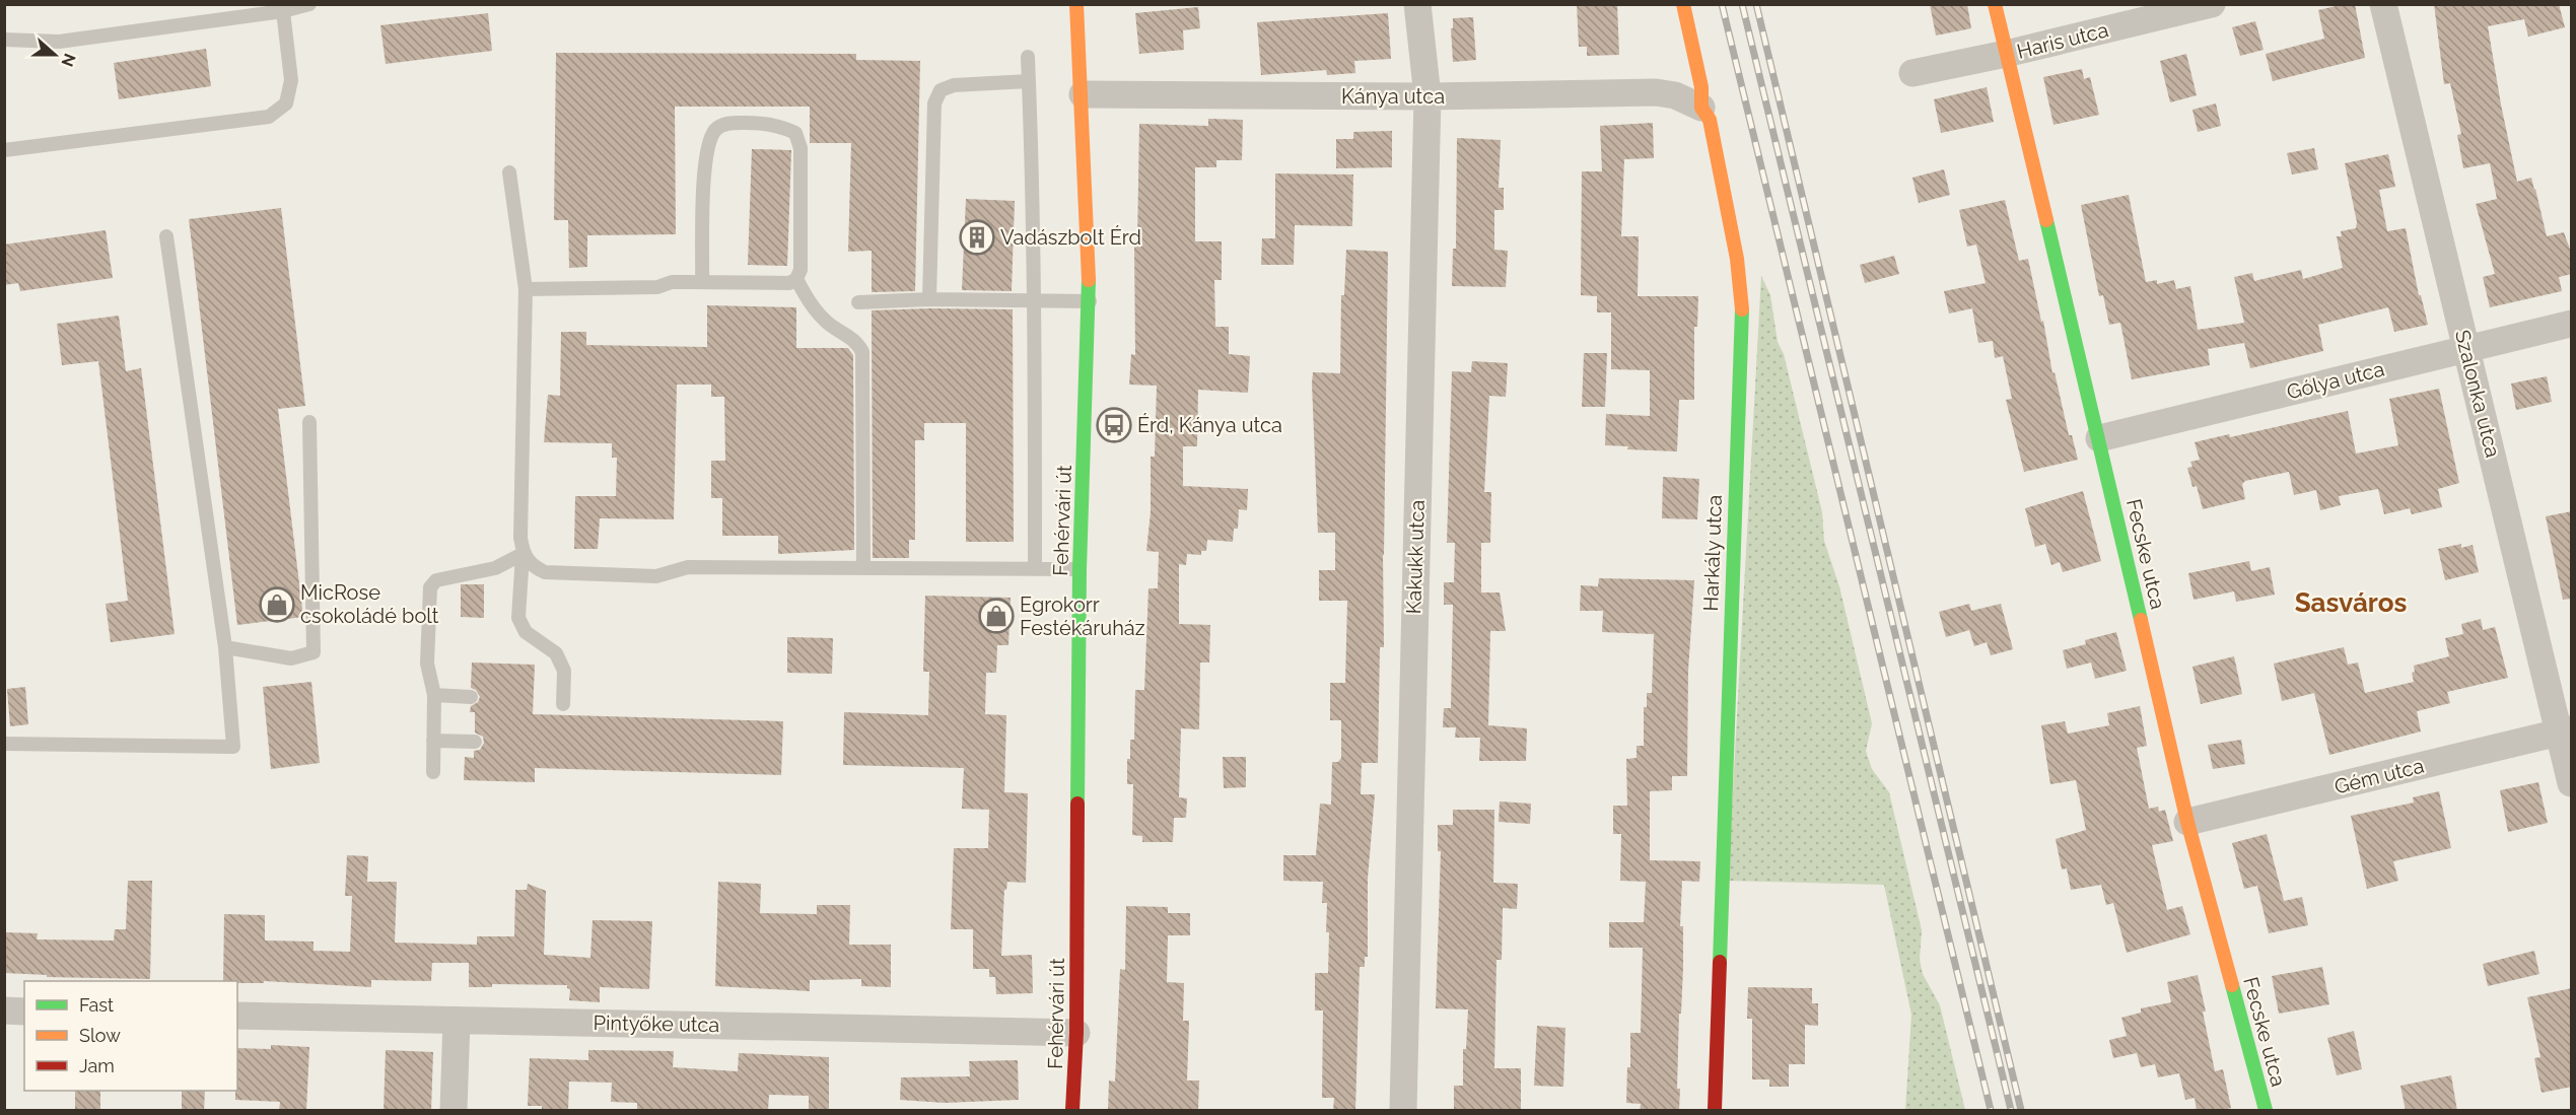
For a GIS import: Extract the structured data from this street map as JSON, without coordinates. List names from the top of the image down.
{
  "streets": {
    "street": [
      "Haris utca",
      "Kánya utca",
      "Gólya utca",
      "Szalonka utca",
      "Fehérvári út",
      "Harkály utca",
      "Fecske utca",
      "Kakukk utca",
      "Gém utca",
      "Pintyőke utca"
    ]
  },
  "crossings": [
    ["Haris utca", "Fecske utca"],
    ["Kánya utca", "Fehérvári út"],
    ["Kánya utca", "Harkály utca"],
    ["Kánya utca", "Kakukk utca"],
    ["Gólya utca", "Szalonka utca"],
    ["Gólya utca", "Fecske utca"],
    ["Szalonka utca", "Gém utca"],
    ["Fehérvári út", "Pintyőke utca"],
    ["Fecske utca", "Gém utca"]
  ],
  "districts": ["Sasváros"],
  "places": {
    "building": ["Vadászbolt Érd"],
    "bus stop": ["Érd, Kánya utca"],
    "shop": ["MicRose csokoládé bolt", "Egrokorr Festékáruház"]
  },
  "legend": ["Fast", "Slow", "Jam"],
  "north": "right"
}
